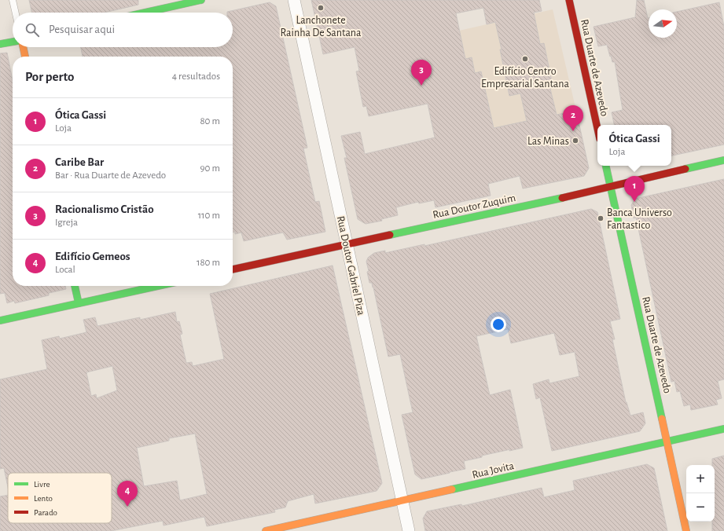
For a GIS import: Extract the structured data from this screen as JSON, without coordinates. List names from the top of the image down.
{
  "streets": {
    "main road": ["Rua Duarte de Azevedo", "Rua Doutor Zuquim", "Rua Jovita"],
    "street": ["Rua Doutor Gabriel Piza"]
  },
  "crossings": [
    ["Rua Duarte de Azevedo", "Rua Doutor Zuquim"],
    ["Rua Duarte de Azevedo", "Rua Jovita"],
    ["Rua Doutor Zuquim", "Rua Doutor Gabriel Piza"],
    ["Rua Doutor Gabriel Piza", "Rua Jovita"]
  ],
  "places": [
    "Lanchonete Rainha De Santana",
    "Edifício Centro Empresarial Santana",
    "Las Minas",
    "Banca Universo Fantastico"
  ],
  "legend": ["Livre", "Lento", "Parado"],
  "north": "right",
  "page": {
    "search": "Pesquisar aqui",
    "heading": ["Por perto", "4 resultados"],
    "pins": [
      "3",
      "2",
      "1",
      "4"
    ],
    "list": [
      {
        "mark": "1",
        "name": "Ótica Gassi",
        "note": "Loja",
        "value": "80 m"
      },
      {
        "mark": "2",
        "name": "Caribe Bar",
        "note": "Bar · Rua Duarte de Azevedo",
        "value": "90 m"
      },
      {
        "mark": "3",
        "name": "Racionalismo Cristão",
        "note": "Igreja",
        "value": "110 m"
      },
      {
        "mark": "4",
        "name": "Edifício Gemeos",
        "note": "Local",
        "value": "180 m"
      }
    ],
    "popup": ["Ótica Gassi", "Loja"],
    "map_buttons": ["+", "−"]
  }
}
